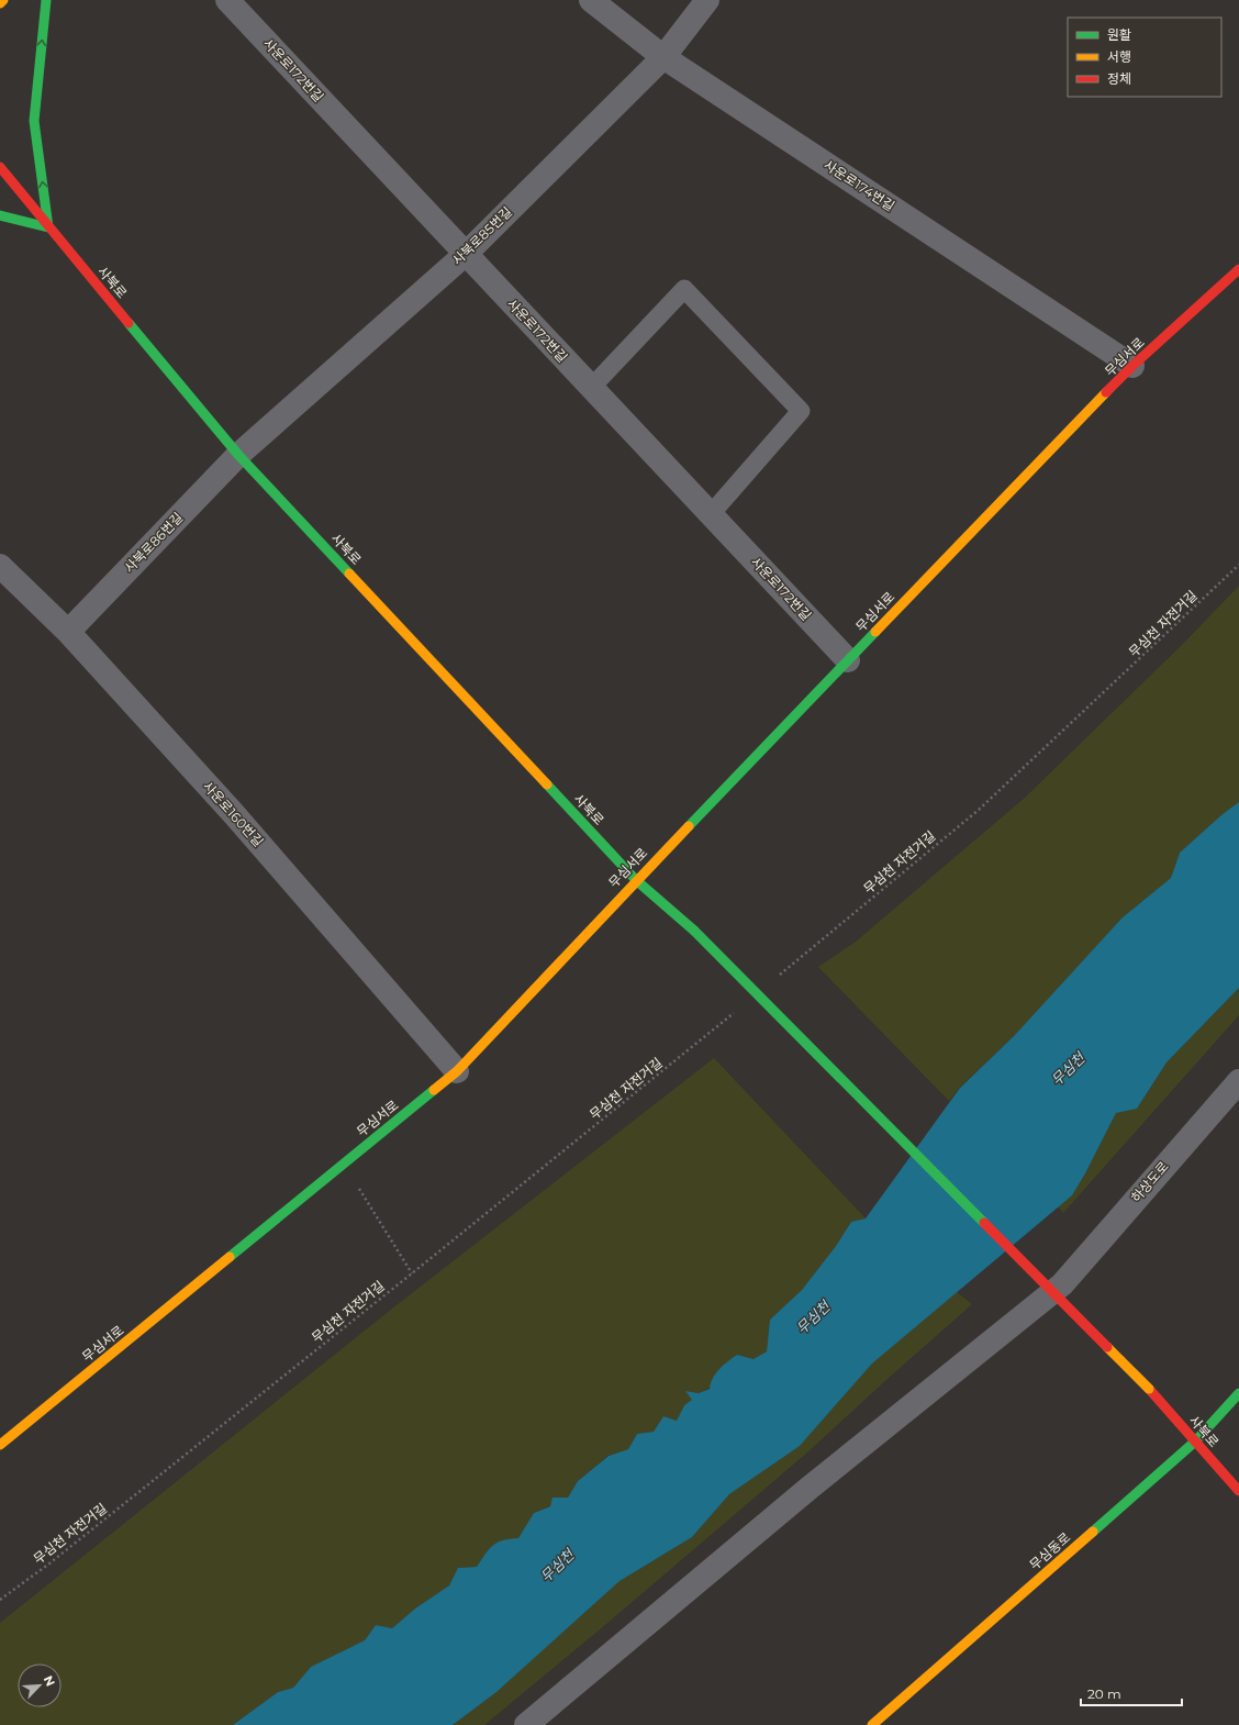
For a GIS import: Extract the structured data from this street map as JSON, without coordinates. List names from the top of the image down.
{
  "streets": {
    "street": [
      "사운로172번길",
      "사운로174번길",
      "사북로85번길",
      "사북로",
      "무심서로",
      "사북로86번길",
      "사운로160번길",
      "하상도로",
      "무심동로"
    ],
    "path": ["무심천 자전거길"]
  },
  "crossings": [
    ["사운로172번길", "사북로85번길"],
    ["사운로172번길", "무심서로"],
    ["사운로174번길", "사북로85번길"],
    ["사운로174번길", "무심서로"],
    ["사북로85번길", "사북로"],
    ["사북로85번길", "사북로86번길"],
    ["사북로", "무심서로"],
    ["사북로", "사북로86번길"],
    ["사북로", "무심동로"],
    ["무심서로", "사운로160번길"],
    ["사북로86번길", "사운로160번길"]
  ],
  "water": ["무심천"],
  "legend": ["원활", "서행", "정체"],
  "scale_bar": "20 m",
  "north": "top right"
}
